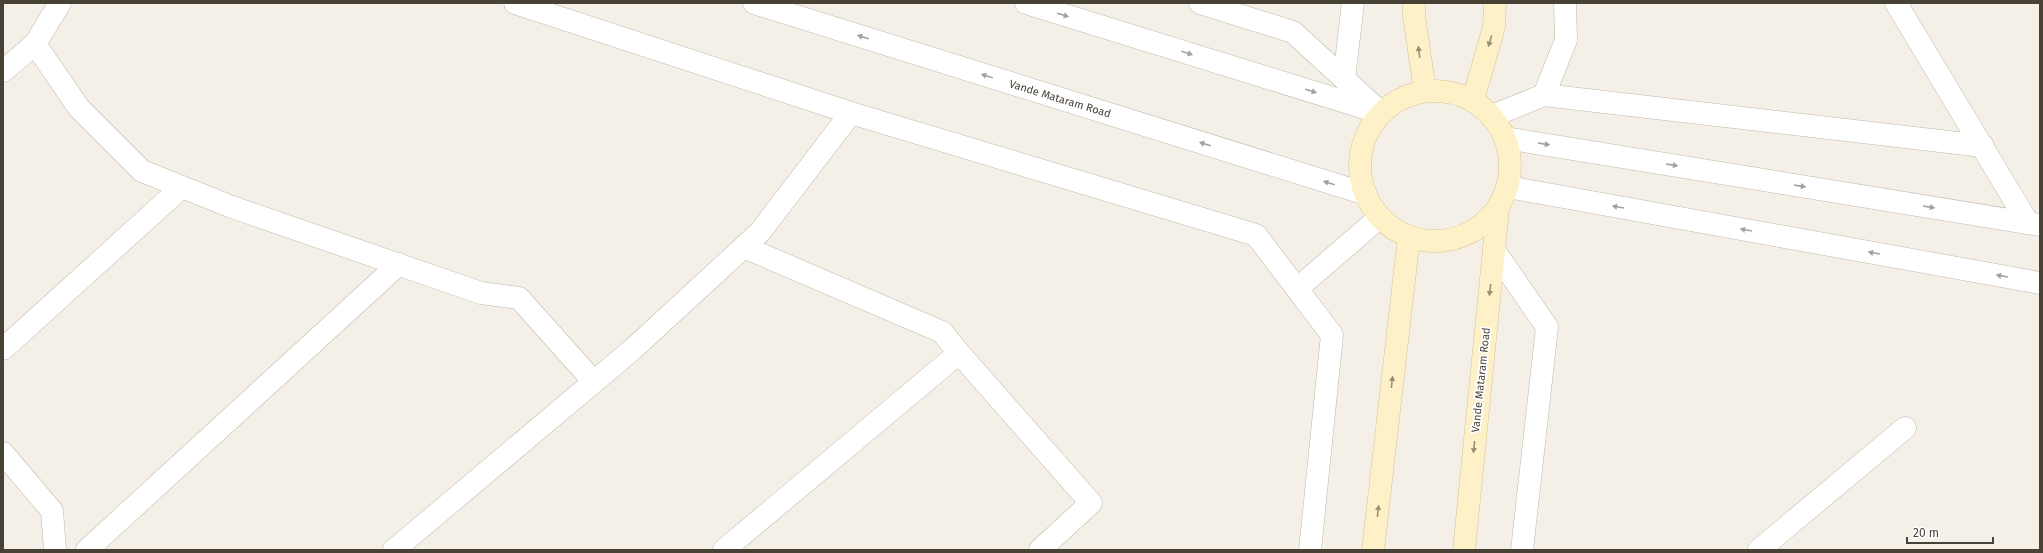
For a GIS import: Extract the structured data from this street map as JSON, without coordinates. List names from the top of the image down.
{
  "streets": {
    "main road": ["Vande Mataram Road"]
  },
  "scale_bar": "20 m"
}
